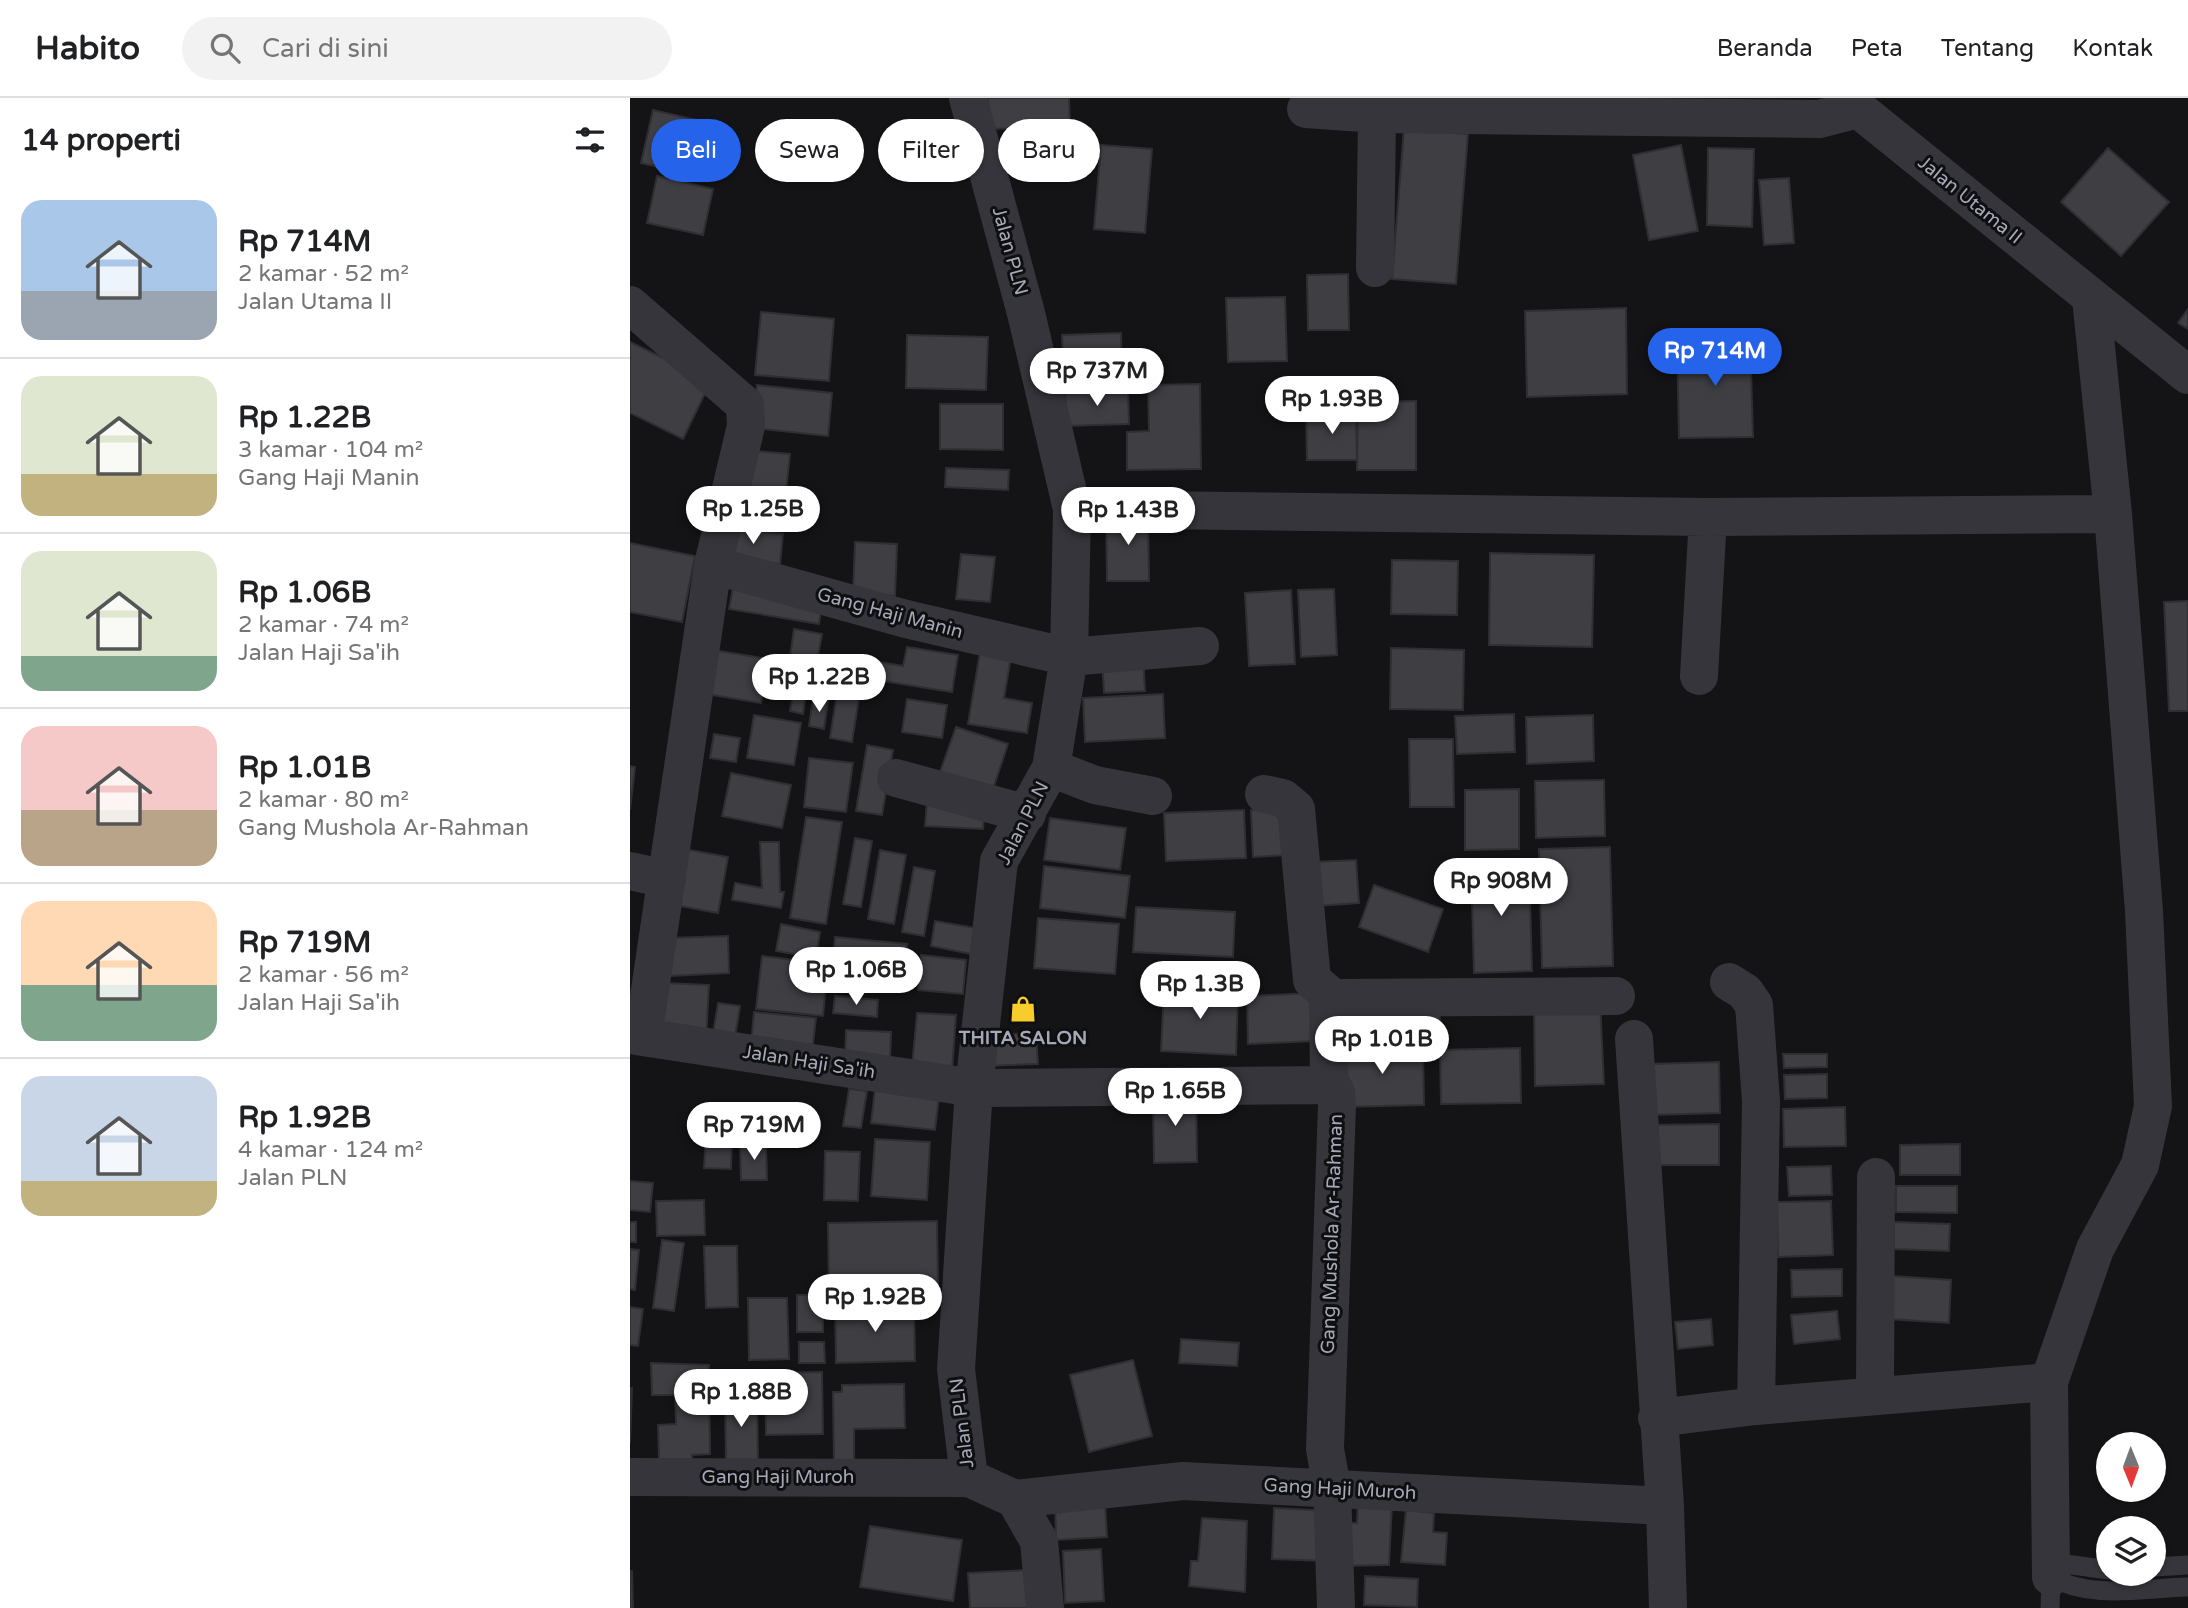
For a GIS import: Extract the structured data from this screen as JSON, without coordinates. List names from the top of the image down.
{
  "streets": {
    "street": [
      "Jalan Utama II",
      "Jalan PLN",
      "Gang Haji Manin",
      "Jalan Haji Sa'ih",
      "Gang Mushola Ar-Rahman",
      "Gang Haji Muroh"
    ]
  },
  "crossings": [
    ["Jalan PLN", "Gang Haji Manin"],
    ["Jalan PLN", "Jalan Haji Sa'ih"],
    ["Jalan PLN", "Gang Mushola Ar-Rahman"],
    ["Jalan PLN", "Gang Haji Muroh"],
    ["Jalan Haji Sa'ih", "Gang Mushola Ar-Rahman"],
    ["Gang Mushola Ar-Rahman", "Gang Haji Muroh"]
  ],
  "places": {
    "shop": ["THITA SALON"]
  },
  "north": "bottom",
  "page": {
    "header": "Habito",
    "search": "Cari di sini",
    "nav": [
      "Beranda",
      "Peta",
      "Tentang",
      "Kontak"
    ],
    "heading": "14 properti",
    "chip": [
      "Beli",
      "Sewa",
      "Filter",
      "Baru"
    ],
    "list": [
      {
        "name": "Rp 714M",
        "note": "2 kamar · 52 m² · Jalan Utama II"
      },
      {
        "name": "Rp 1.22B",
        "note": "3 kamar · 104 m² · Gang Haji Manin"
      },
      {
        "name": "Rp 1.06B",
        "note": "2 kamar · 74 m² · Jalan Haji Sa'ih"
      },
      {
        "name": "Rp 1.01B",
        "note": "2 kamar · 80 m² · Gang Mushola Ar-Rahman"
      },
      {
        "name": "Rp 719M",
        "note": "2 kamar · 56 m² · Jalan Haji Sa'ih"
      },
      {
        "name": "Rp 1.92B",
        "note": "4 kamar · 124 m² · Jalan PLN"
      }
    ],
    "price": [
      "Rp 714M",
      "Rp 737M",
      "Rp 1.93B",
      "Rp 1.25B",
      "Rp 1.43B",
      "Rp 1.22B",
      "Rp 908M",
      "Rp 1.06B",
      "Rp 1.3B",
      "Rp 1.01B",
      "Rp 1.65B",
      "Rp 719M",
      "Rp 1.92B",
      "Rp 1.88B"
    ]
  }
}
